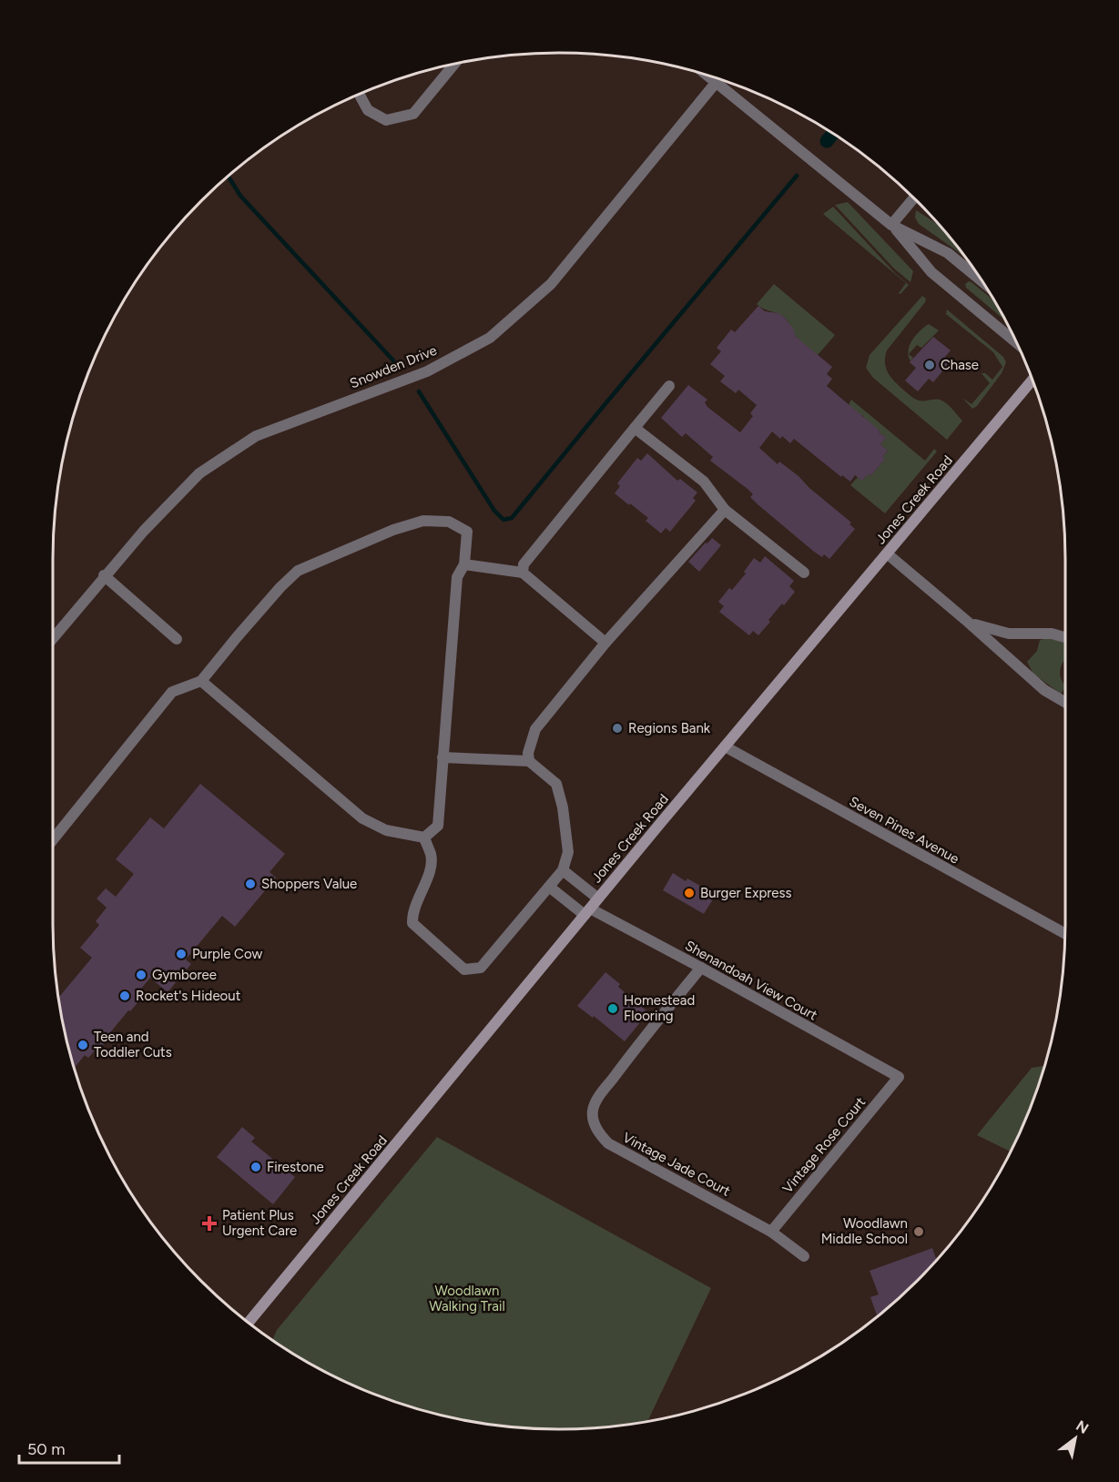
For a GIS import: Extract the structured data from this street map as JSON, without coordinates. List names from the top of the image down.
{
  "streets": {
    "main road": ["Jones Creek Road"],
    "street": [
      "Snowden Drive",
      "Seven Pines Avenue",
      "Shenandoah View Court",
      "Vintage Rose Court",
      "Vintage Jade Court"
    ]
  },
  "crossings": [
    ["Jones Creek Road", "Seven Pines Avenue"],
    ["Jones Creek Road", "Shenandoah View Court"],
    ["Shenandoah View Court", "Vintage Rose Court"],
    ["Shenandoah View Court", "Vintage Jade Court"],
    ["Vintage Rose Court", "Vintage Jade Court"]
  ],
  "parks": ["Woodlawn Walking Trail"],
  "places": {
    "other": [
      "Chase",
      "Regions Bank",
      "Shoppers Value",
      "Burger Express",
      "Purple Cow",
      "Gymboree",
      "Rocket's Hideout",
      "Homestead Flooring",
      "Teen and Toddler Cuts",
      "Firestone",
      "Woodlawn Middle School"
    ],
    "health": ["Patient Plus Urgent Care"]
  },
  "scale_bar": "50 m",
  "north": "top right"
}
